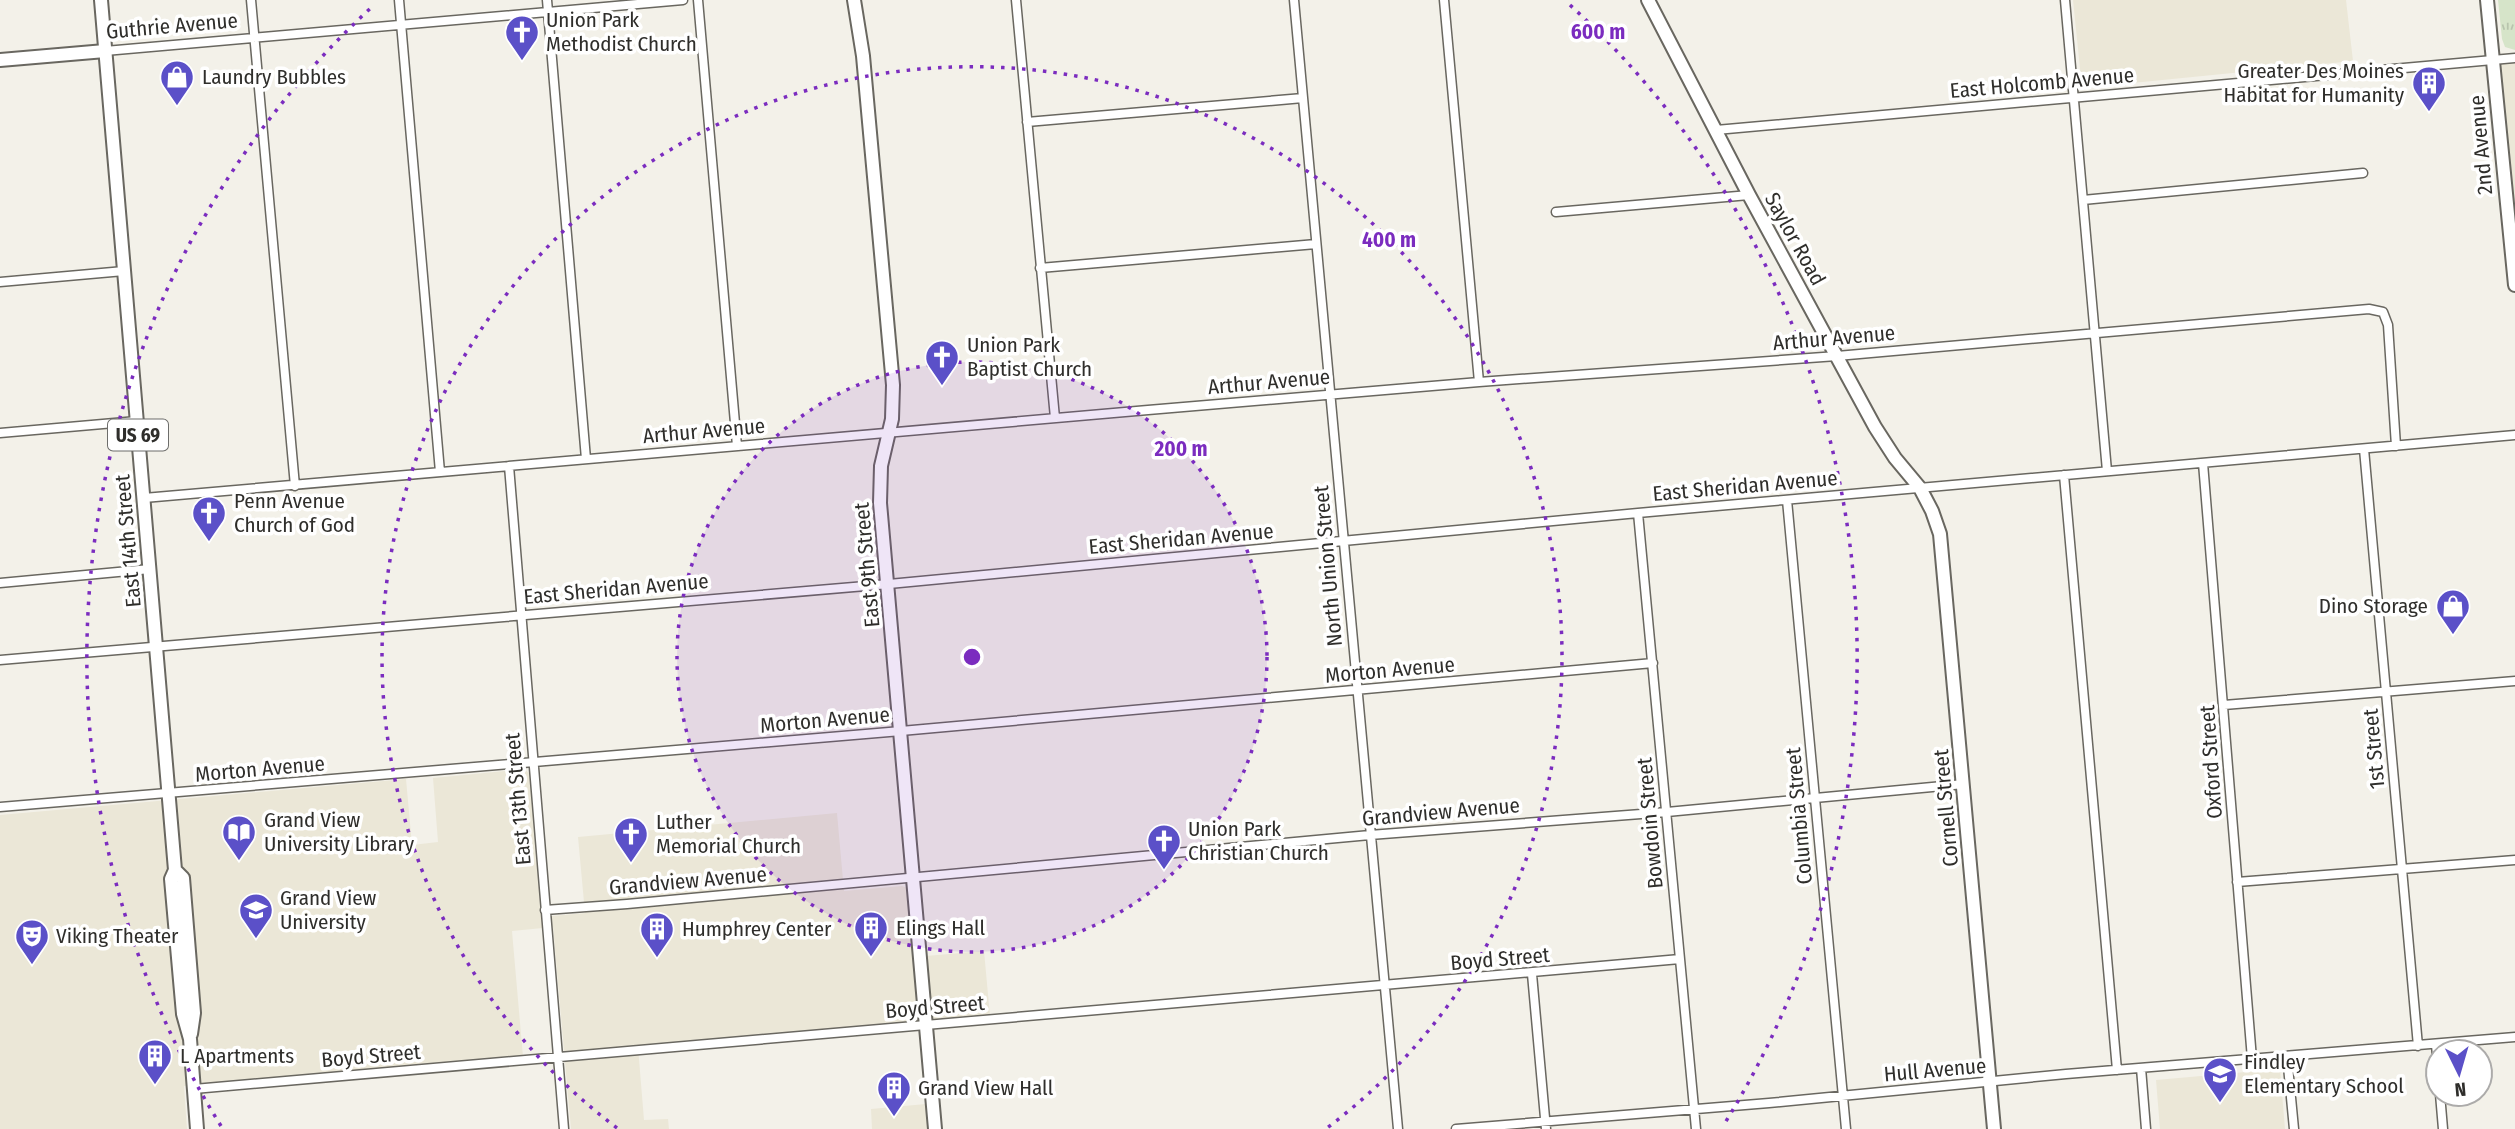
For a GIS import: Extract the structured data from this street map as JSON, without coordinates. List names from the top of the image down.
{
  "streets": {
    "street": [
      "Guthrie Avenue",
      "East Holcomb Avenue",
      "2nd Avenue",
      "Saylor Road",
      "Arthur Avenue",
      "US 69",
      "East Sheridan Avenue",
      "East 14th Street",
      "East 9th Street",
      "North Union Street",
      "Morton Avenue",
      "1st Street",
      "Oxford Street",
      "East 13th Street",
      "Cornell Street",
      "Grandview Avenue",
      "Columbia Street",
      "Bowdoin Street",
      "Boyd Street",
      "Hull Avenue"
    ]
  },
  "crossings": [
    ["Guthrie Avenue", "East 14th Street"],
    ["East Holcomb Avenue", "2nd Avenue"],
    ["East Holcomb Avenue", "Saylor Road"],
    ["Saylor Road", "Arthur Avenue"],
    ["Saylor Road", "East Sheridan Avenue"],
    ["Saylor Road", "Cornell Street"],
    ["Arthur Avenue", "East Sheridan Avenue"],
    ["Arthur Avenue", "East 14th Street"],
    ["Arthur Avenue", "East 9th Street"],
    ["Arthur Avenue", "North Union Street"],
    ["Arthur Avenue", "East 13th Street"],
    ["East Sheridan Avenue", "East 14th Street"],
    ["East Sheridan Avenue", "East 9th Street"],
    ["East Sheridan Avenue", "North Union Street"],
    ["East Sheridan Avenue", "1st Street"],
    ["East Sheridan Avenue", "Oxford Street"],
    ["East Sheridan Avenue", "East 13th Street"],
    ["East Sheridan Avenue", "Cornell Street"],
    ["East Sheridan Avenue", "Columbia Street"],
    ["East Sheridan Avenue", "Bowdoin Street"],
    ["East 14th Street", "Morton Avenue"],
    ["East 14th Street", "Boyd Street"],
    ["East 9th Street", "Morton Avenue"],
    ["East 9th Street", "Grandview Avenue"],
    ["East 9th Street", "Boyd Street"],
    ["North Union Street", "Morton Avenue"],
    ["North Union Street", "Grandview Avenue"],
    ["North Union Street", "Boyd Street"],
    ["Morton Avenue", "East 13th Street"],
    ["Morton Avenue", "Bowdoin Street"],
    ["1st Street", "Hull Avenue"],
    ["Oxford Street", "Hull Avenue"],
    ["East 13th Street", "Grandview Avenue"],
    ["East 13th Street", "Boyd Street"],
    ["Cornell Street", "Grandview Avenue"],
    ["Cornell Street", "Hull Avenue"],
    ["Grandview Avenue", "Columbia Street"],
    ["Grandview Avenue", "Bowdoin Street"],
    ["Columbia Street", "Hull Avenue"],
    ["Bowdoin Street", "Boyd Street"],
    ["Bowdoin Street", "Hull Avenue"]
  ],
  "places": {
    "church": [
      "Union Park Methodist Church",
      "Union Park Baptist Church",
      "Penn Avenue Church of God",
      "Luther Memorial Church",
      "Union Park Christian Church"
    ],
    "shop": ["Laundry Bubbles", "Dino Storage"],
    "building": [
      "Greater Des Moines Habitat for Humanity",
      "Elings Hall",
      "Humphrey Center",
      "L Apartments",
      "Grand View Hall"
    ],
    "library": ["Grand View University Library"],
    "school or university": ["Grand View University", "Findley Elementary School"],
    "theatre": ["Viking Theater"]
  },
  "north": "bottom",
  "rings": ["600 m", "400 m", "200 m"]
}
